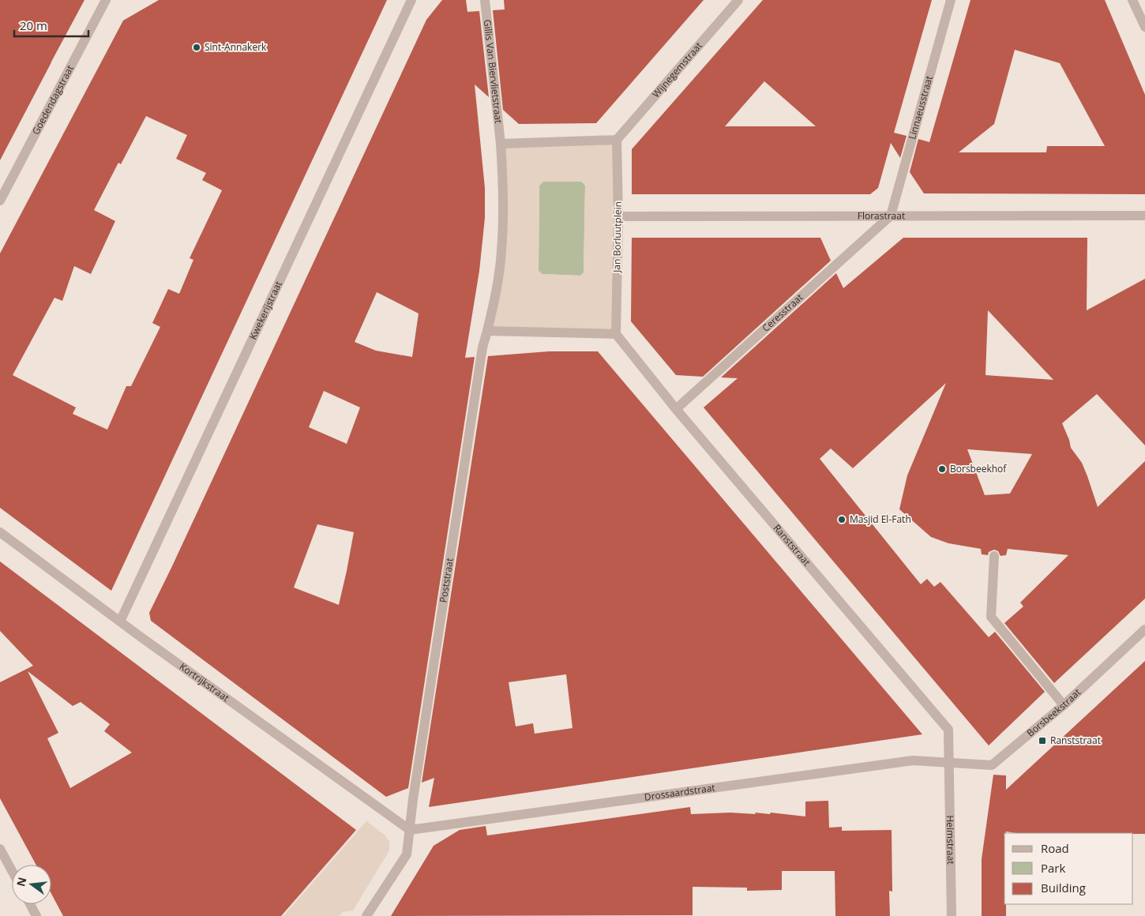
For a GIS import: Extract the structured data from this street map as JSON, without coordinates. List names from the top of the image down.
{
  "streets": {
    "street": [
      "Wijnegemstraat",
      "Gillis Van Biervlietstraat",
      "Goedendagstraat",
      "Linnaeusstraat",
      "Florastraat",
      "Jan Borluutplein",
      "Kwekerijstraat",
      "Ceresstraat",
      "Ranststraat",
      "Poststraat",
      "Kortrijkstraat",
      "Borsbeekstraat",
      "Drossaardstraat",
      "Helmstraat"
    ]
  },
  "crossings": [
    ["Wijnegemstraat", "Jan Borluutplein"],
    ["Gillis Van Biervlietstraat", "Poststraat"],
    ["Linnaeusstraat", "Florastraat"],
    ["Linnaeusstraat", "Ceresstraat"],
    ["Florastraat", "Jan Borluutplein"],
    ["Florastraat", "Ceresstraat"],
    ["Jan Borluutplein", "Ranststraat"],
    ["Kwekerijstraat", "Kortrijkstraat"],
    ["Ceresstraat", "Ranststraat"],
    ["Ranststraat", "Borsbeekstraat"],
    ["Ranststraat", "Drossaardstraat"],
    ["Ranststraat", "Helmstraat"],
    ["Poststraat", "Kortrijkstraat"],
    ["Poststraat", "Drossaardstraat"],
    ["Kortrijkstraat", "Drossaardstraat"],
    ["Borsbeekstraat", "Drossaardstraat"],
    ["Borsbeekstraat", "Helmstraat"],
    ["Drossaardstraat", "Helmstraat"]
  ],
  "places": {
    "other": ["Sint-Annakerk", "Borsbeekhof", "Masjid El-Fath"],
    "transit": ["Ranststraat"]
  },
  "legend": ["Road", "Park", "Building"],
  "scale_bar": "20 m",
  "north": "left"
}
